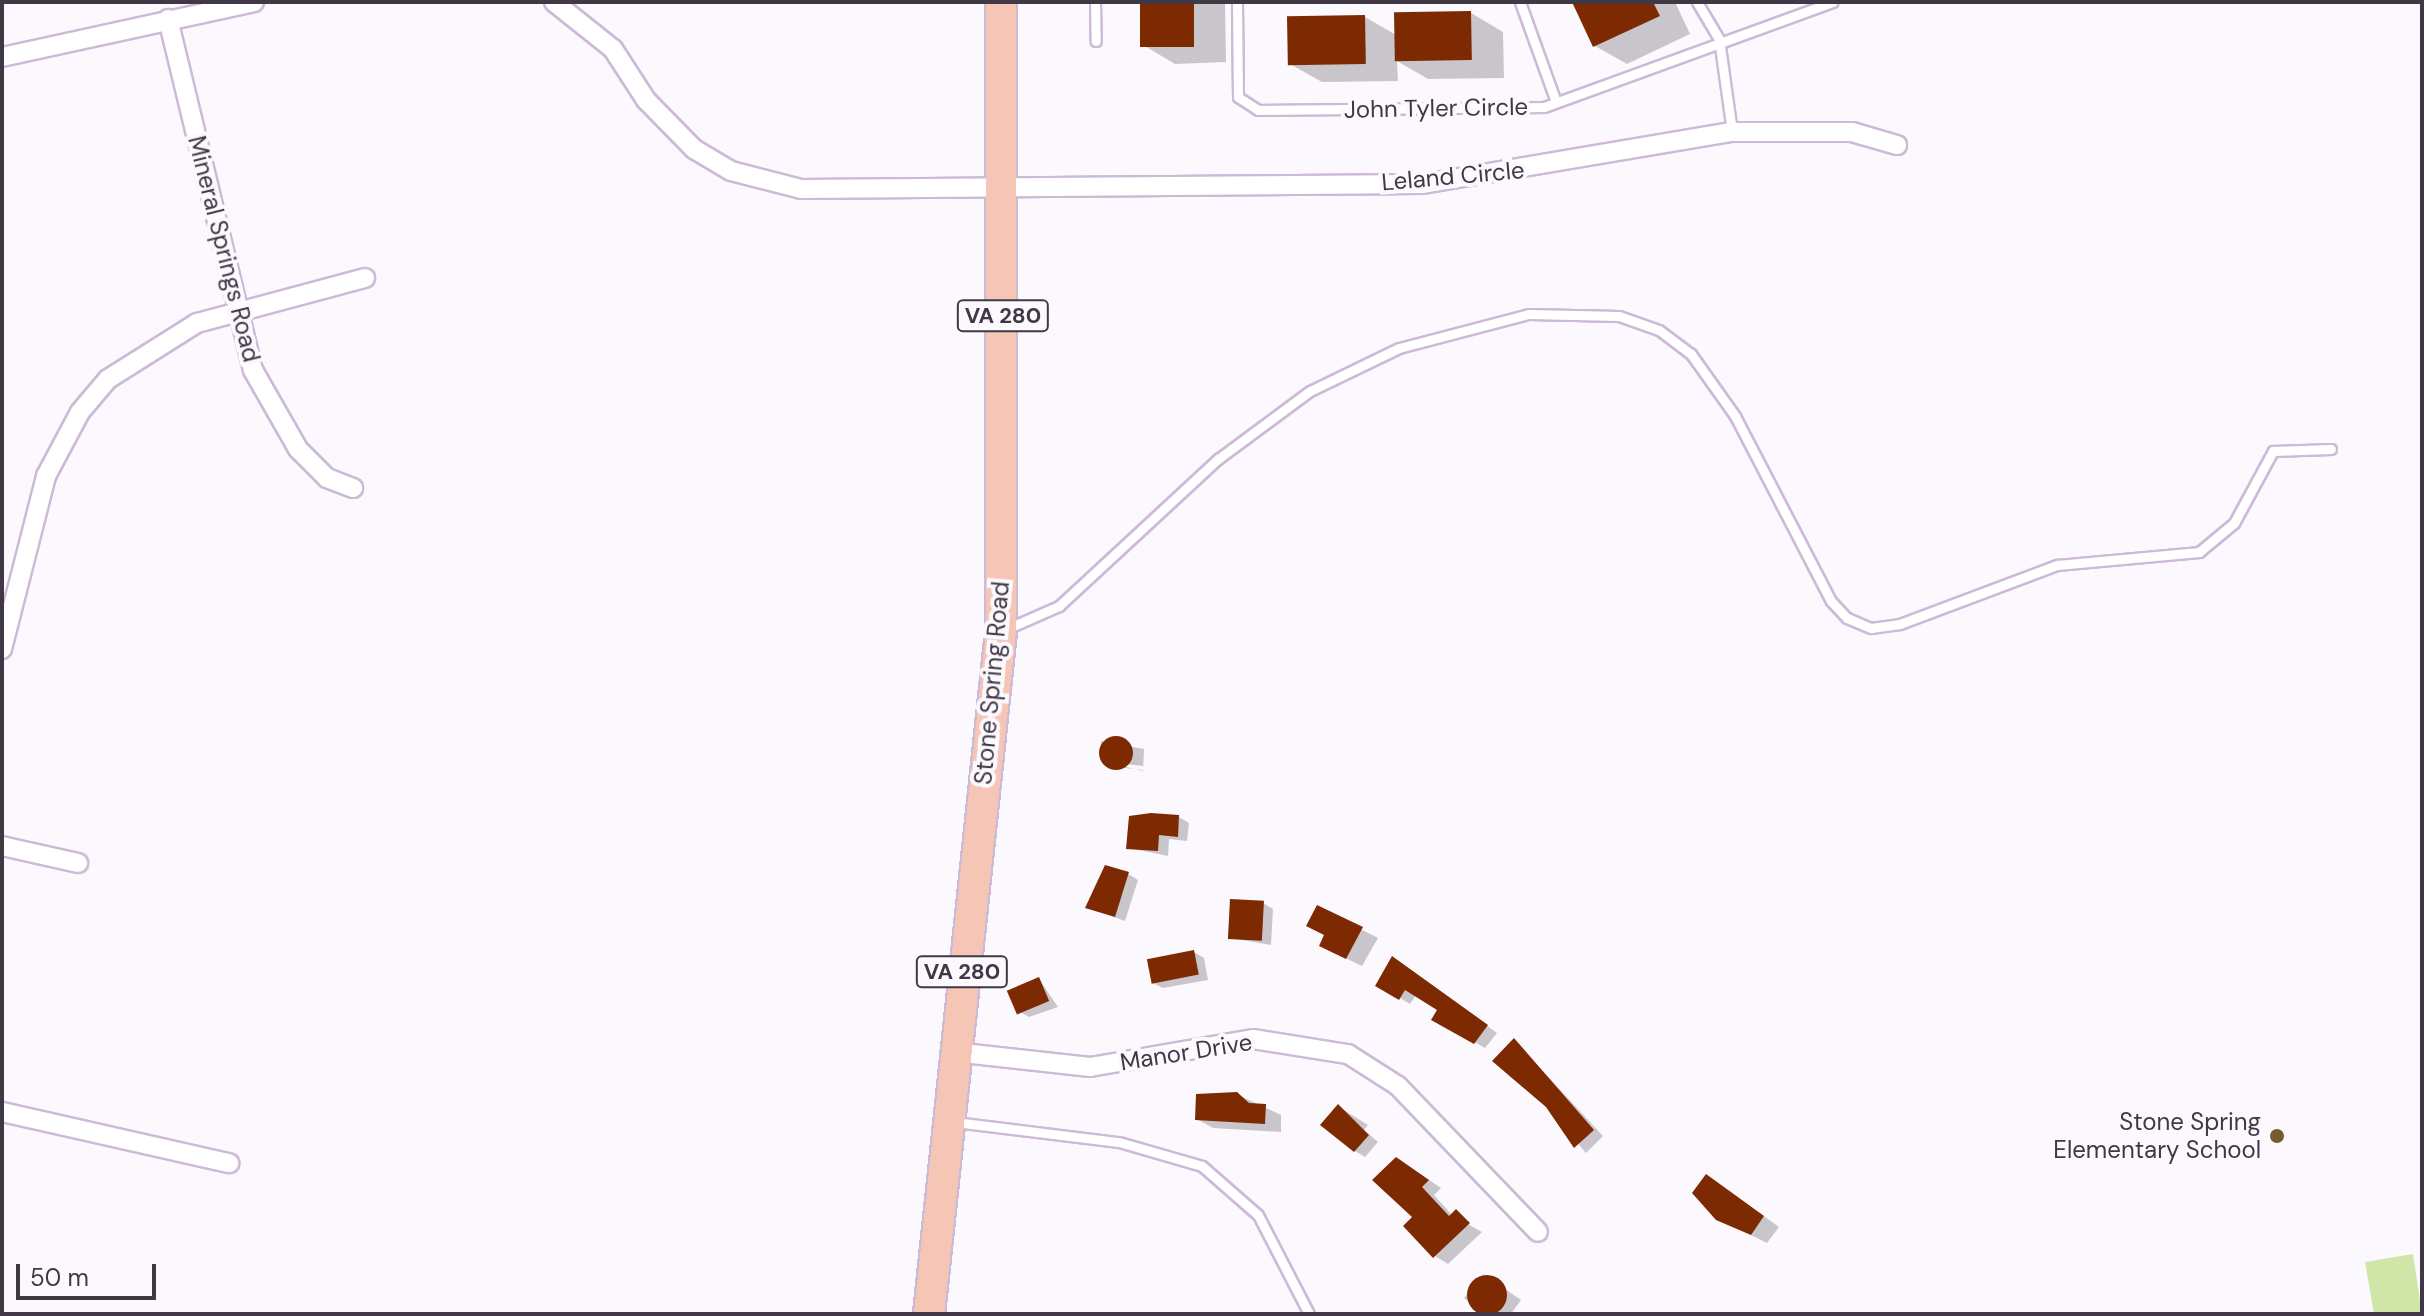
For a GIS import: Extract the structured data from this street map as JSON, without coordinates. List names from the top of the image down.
{
  "streets": {
    "main road": ["VA 280", "Stone Spring Road"],
    "street": ["Leland Circle", "Mineral Springs Road", "Manor Drive"],
    "lane": ["John Tyler Circle"]
  },
  "crossings": [
    ["Leland Circle", "Stone Spring Road"],
    ["Stone Spring Road", "Manor Drive"]
  ],
  "places": ["Stone Spring Elementary School"],
  "scale_bar": "50 m"
}
